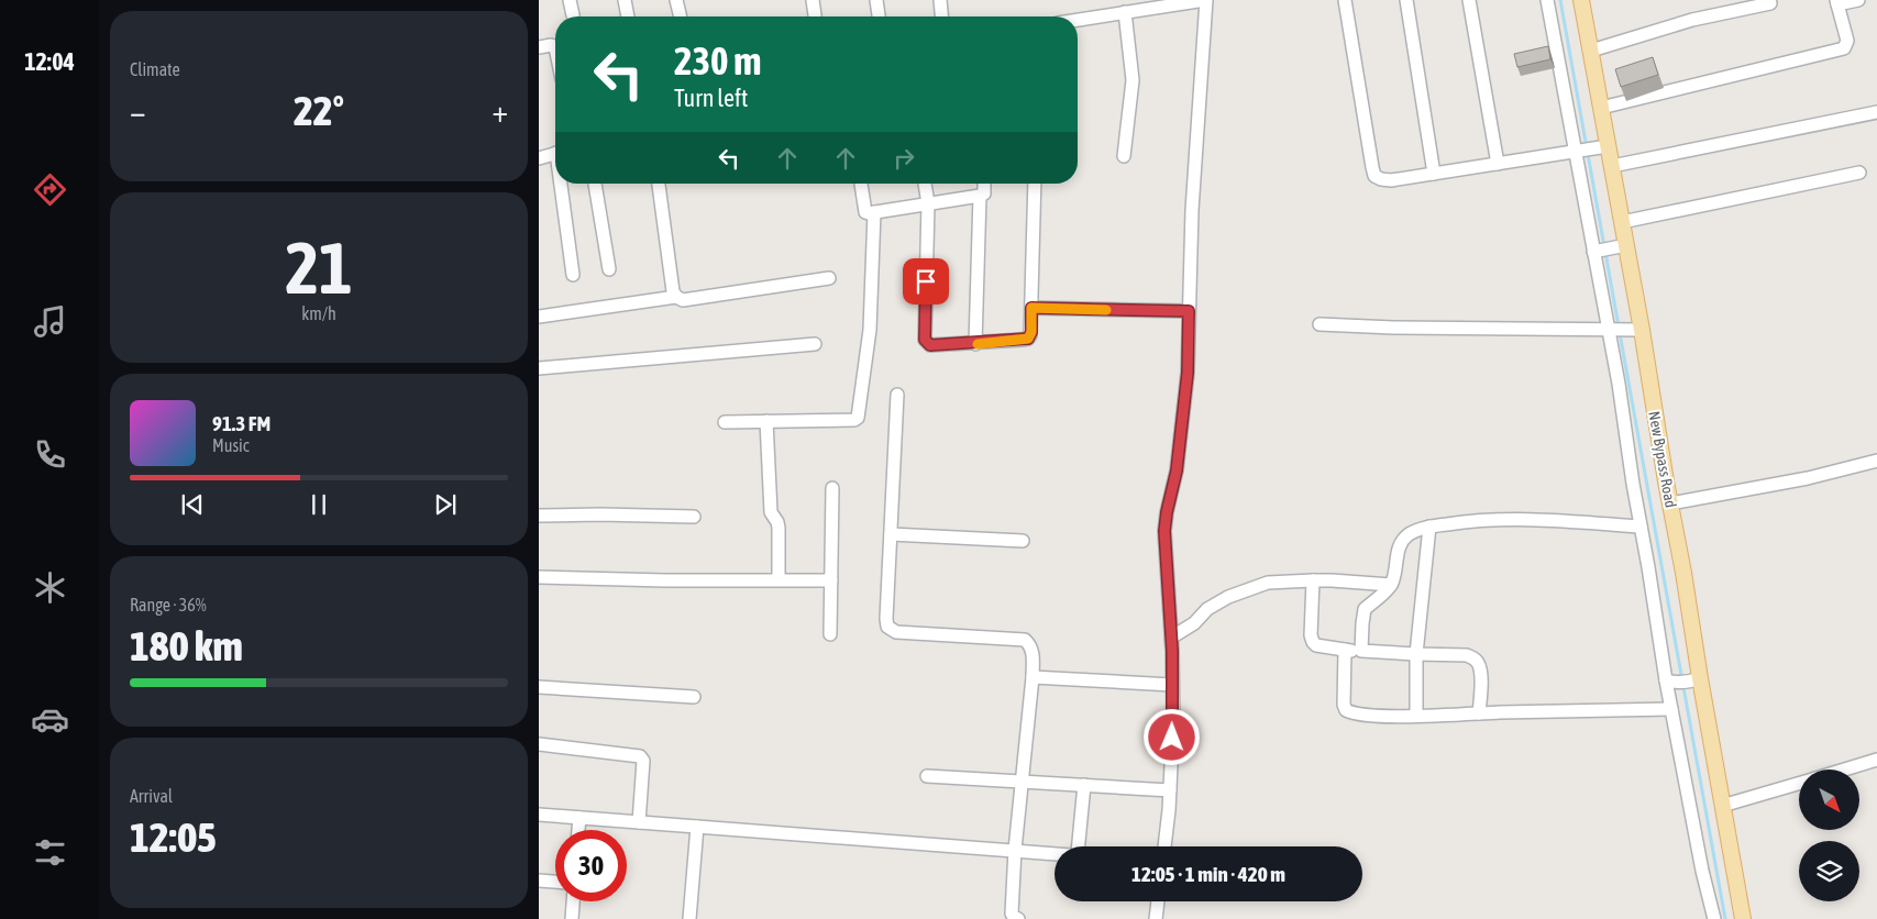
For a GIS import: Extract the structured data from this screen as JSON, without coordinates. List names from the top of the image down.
{
  "streets": {
    "main road": ["New Bypass Road"]
  },
  "north": "bottom right",
  "page": {
    "tabs": "12:04",
    "tile": [
      "Climate",
      ["21", "km/h"],
      ["Range · 36%", "180 km"],
      ["Arrival", "12:05"]
    ],
    "turn": ["230 m", "Turn left"],
    "heat": ["−", "22°", "+"],
    "song": ["91.3 FM", "Music"],
    "limit": "30",
    "trip": "12:05 · 1 min · 420 m"
  }
}
